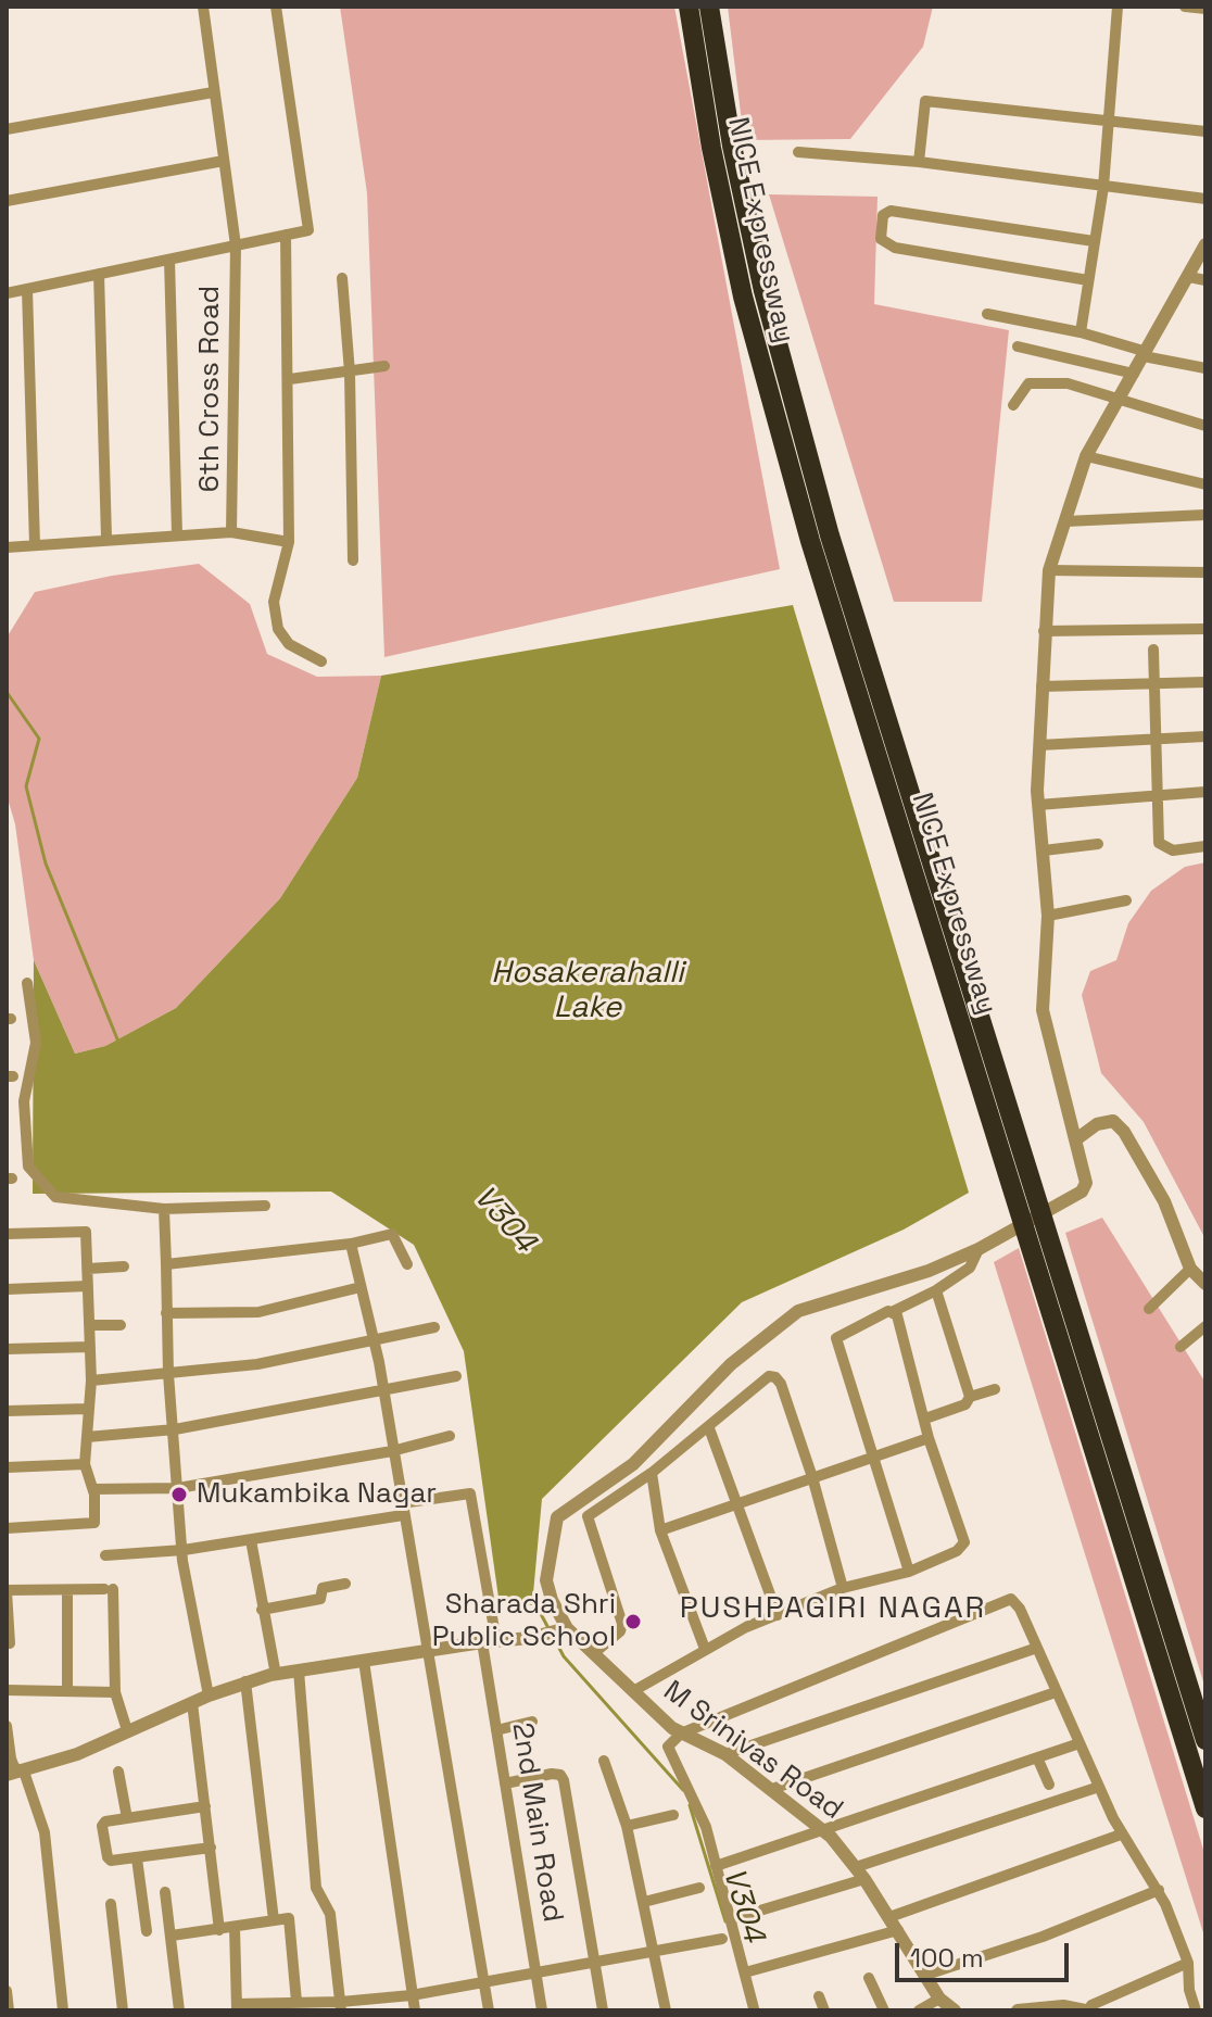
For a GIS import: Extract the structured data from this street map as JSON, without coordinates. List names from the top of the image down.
{
  "streets": {
    "highway": ["NICE Expressway"],
    "street": ["6th Cross Road", "M Srinivas Road", "2nd Main Road"]
  },
  "districts": ["PUSHPAGIRI NAGAR"],
  "water": ["Hosakerahalli Lake", "V304"],
  "places": ["Mukambika Nagar", "Sharada Shri Public School"],
  "scale_bar": "100 m"
}
